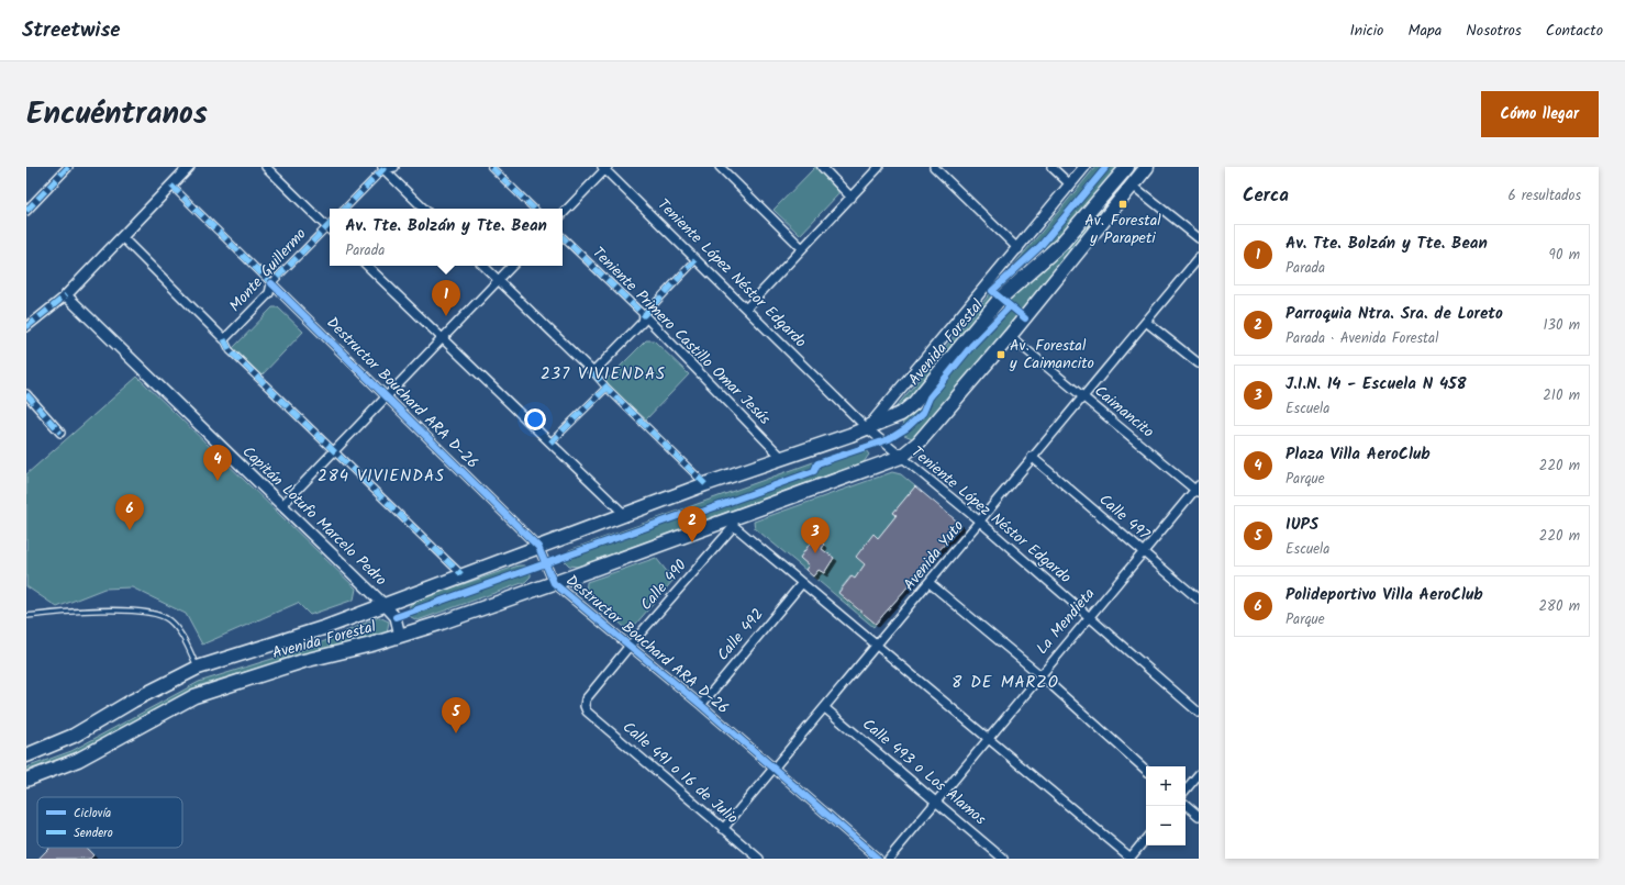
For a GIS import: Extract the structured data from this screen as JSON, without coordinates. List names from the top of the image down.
{
  "streets": {
    "main road": ["Avenida Forestal"],
    "street": [
      "Monte Guillermo",
      "Teniente López Néstor Edgardo",
      "Teniente Primero Castillo Omar Jesús",
      "Destructor Bouchard ARA D-26",
      "Caimancito",
      "Capitán Lotufo Marcelo Pedro",
      "Calle 497",
      "Avenida Yuto",
      "Calle 490",
      "La Mendieta",
      "Calle 492",
      "Calle 493 o Los Alamos",
      "Calle 491 o 16 de Julio"
    ]
  },
  "crossings": [
    ["Monte Guillermo", "Destructor Bouchard ARA D-26"],
    ["Teniente López Néstor Edgardo", "Avenida Forestal"],
    ["Teniente López Néstor Edgardo", "Avenida Yuto"],
    ["Teniente López Néstor Edgardo", "La Mendieta"],
    ["Teniente Primero Castillo Omar Jesús", "Avenida Forestal"],
    ["Avenida Forestal", "Destructor Bouchard ARA D-26"],
    ["Avenida Forestal", "Caimancito"],
    ["Avenida Forestal", "Capitán Lotufo Marcelo Pedro"],
    ["Avenida Forestal", "Calle 490"],
    ["Destructor Bouchard ARA D-26", "Avenida Yuto"],
    ["Destructor Bouchard ARA D-26", "Calle 490"],
    ["Destructor Bouchard ARA D-26", "Calle 492"],
    ["Caimancito", "Avenida Yuto"],
    ["Caimancito", "La Mendieta"],
    ["Calle 497", "Avenida Yuto"],
    ["Calle 497", "La Mendieta"],
    ["Avenida Yuto", "Calle 493 o Los Alamos"],
    ["Avenida Yuto", "Calle 491 o 16 de Julio"],
    ["Calle 490", "Calle 491 o 16 de Julio"],
    ["La Mendieta", "Calle 493 o Los Alamos"]
  ],
  "districts": ["237 VIVIENDAS", "284 VIVIENDAS", "8 DE MARZO"],
  "places": {
    "transit": ["Av. Forestal y Parapeti", "Av. Forestal y Caimancito"]
  },
  "legend": ["Ciclovía", "Sendero"],
  "page": {
    "header": "Streetwise",
    "nav": [
      "Inicio",
      "Mapa",
      "Nosotros",
      "Contacto"
    ],
    "title": "Encuéntranos",
    "buttons": "Cómo llegar",
    "heading": ["Cerca", "6 resultados"],
    "popup": ["Av. Tte. Bolzán y Tte. Bean", "Parada"],
    "list": [
      {
        "mark": "1",
        "name": "Av. Tte. Bolzán y Tte. Bean",
        "note": "Parada",
        "value": "90 m"
      },
      {
        "mark": "2",
        "name": "Parroquia Ntra. Sra. de Loreto",
        "note": "Parada · Avenida Forestal",
        "value": "130 m"
      },
      {
        "mark": "3",
        "name": "J.I.N. 14 - Escuela N 458",
        "note": "Escuela",
        "value": "210 m"
      },
      {
        "mark": "4",
        "name": "Plaza Villa AeroClub",
        "note": "Parque",
        "value": "220 m"
      },
      {
        "mark": "5",
        "name": "IUPS",
        "note": "Escuela",
        "value": "220 m"
      },
      {
        "mark": "6",
        "name": "Polideportivo Villa AeroClub",
        "note": "Parque",
        "value": "280 m"
      }
    ],
    "pins": [
      "1",
      "4",
      "6",
      "2",
      "3",
      "5"
    ],
    "map_buttons": ["+", "−"]
  }
}
